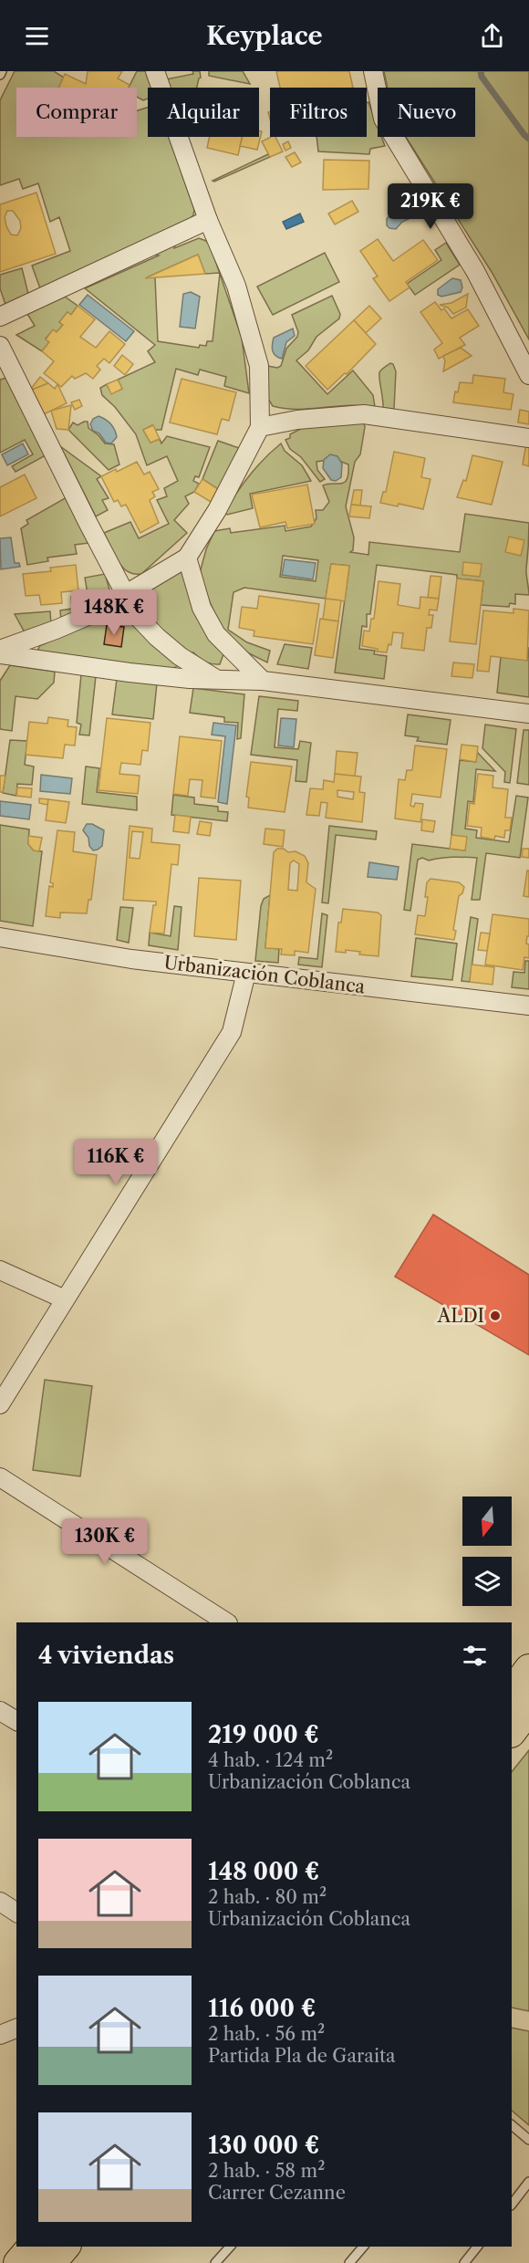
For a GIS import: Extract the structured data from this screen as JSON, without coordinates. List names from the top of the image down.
{
  "streets": {
    "street": ["Urbanización Coblanca"]
  },
  "places": ["ALDI"],
  "north": "bottom",
  "page": {
    "header": "Keyplace",
    "chip": [
      "Comprar",
      "Alquilar",
      "Filtros",
      "Nuevo"
    ],
    "price": [
      "219K €",
      "148K €",
      "116K €",
      "130K €"
    ],
    "heading": "4 viviendas",
    "list": [
      {
        "name": "219 000 €",
        "note": "4 hab. · 124 m² · Urbanización Coblanca"
      },
      {
        "name": "148 000 €",
        "note": "2 hab. · 80 m² · Urbanización Coblanca"
      },
      {
        "name": "116 000 €",
        "note": "2 hab. · 56 m² · Partida Pla de Garaita"
      },
      {
        "name": "130 000 €",
        "note": "2 hab. · 58 m² · Carrer Cezanne"
      }
    ]
  }
}
